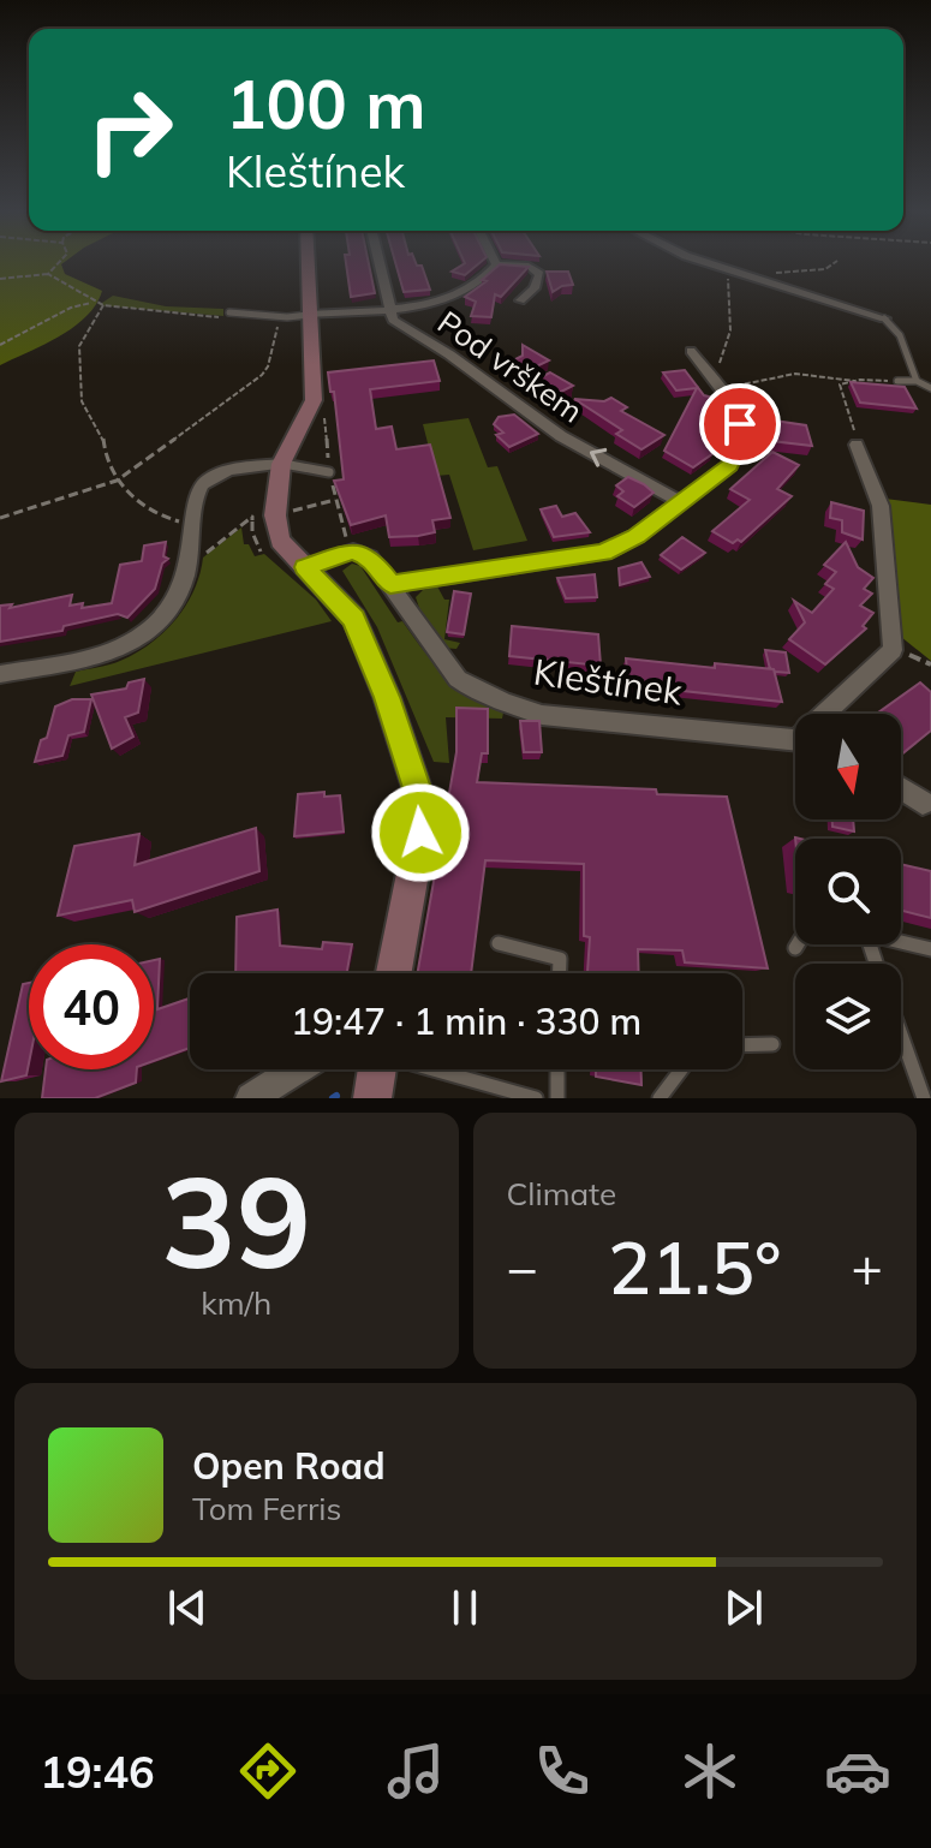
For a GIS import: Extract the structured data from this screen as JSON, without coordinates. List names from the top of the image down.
{
  "streets": {
    "street": ["Pod vrškem", "Kleštínek"]
  },
  "one_way": ["Pod vrškem"],
  "north": "bottom",
  "page": {
    "turn": ["100 m", "Kleštínek"],
    "limit": "40",
    "trip": "19:47 · 1 min · 330 m",
    "tile": [
      ["39", "km/h"],
      "Climate"
    ],
    "heat": ["−", "21.5°", "+"],
    "song": ["Open Road", "Tom Ferris"],
    "tabs": "19:46"
  }
}
